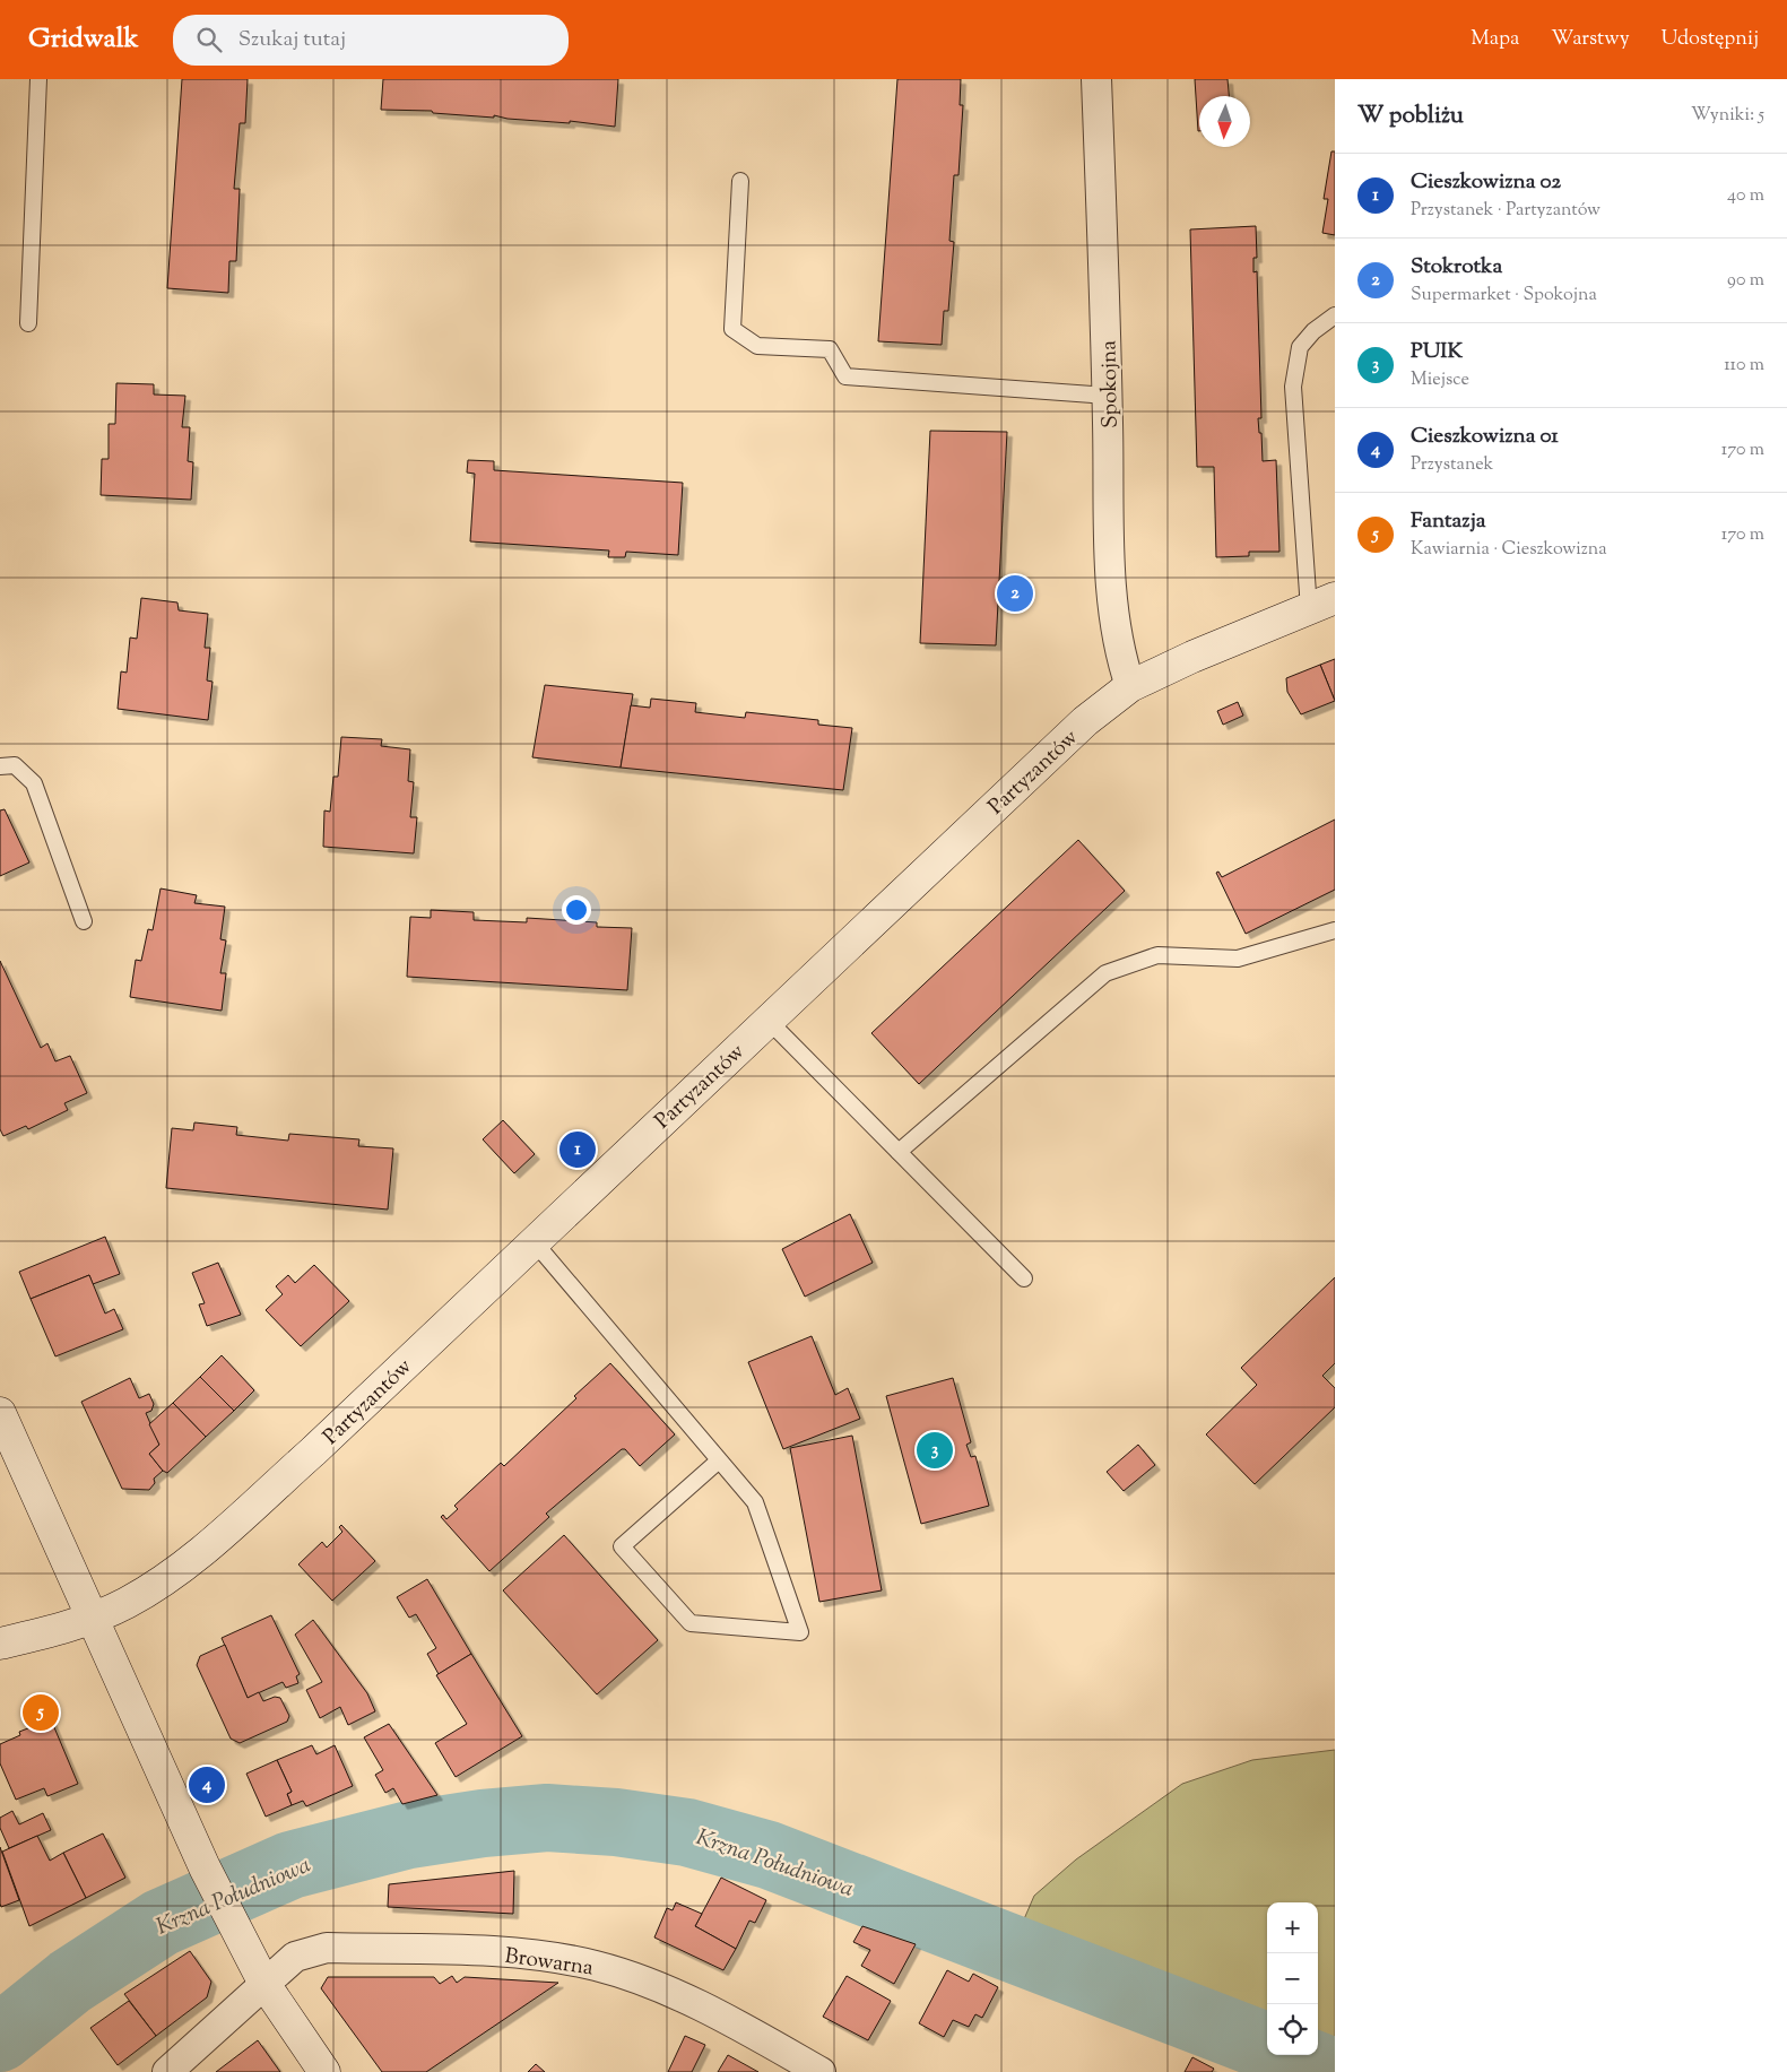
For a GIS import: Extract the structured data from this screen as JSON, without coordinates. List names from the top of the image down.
{
  "streets": {
    "street": ["Spokojna", "Partyzantów", "Browarna"]
  },
  "crossings": [
    ["Spokojna", "Partyzantów"]
  ],
  "water": ["Krzna Południowa"],
  "north": "bottom",
  "page": {
    "header": "Gridwalk",
    "search": "Szukaj tutaj",
    "nav": ["Mapa", "Warstwy", "Udostępnij"],
    "heading": ["W pobliżu", "Wyniki: 5"],
    "list": [
      {
        "mark": "1",
        "name": "Cieszkowizna 02",
        "note": "Przystanek · Partyzantów",
        "value": "40 m"
      },
      {
        "mark": "2",
        "name": "Stokrotka",
        "note": "Supermarket · Spokojna",
        "value": "90 m"
      },
      {
        "mark": "3",
        "name": "PUIK",
        "note": "Miejsce",
        "value": "110 m"
      },
      {
        "mark": "4",
        "name": "Cieszkowizna 01",
        "note": "Przystanek",
        "value": "170 m"
      },
      {
        "mark": "5",
        "name": "Fantazja",
        "note": "Kawiarnia · Cieszkowizna",
        "value": "170 m"
      }
    ],
    "pins": [
      "2",
      "1",
      "3",
      "5",
      "4"
    ],
    "map_buttons": ["+", "−"]
  }
}
